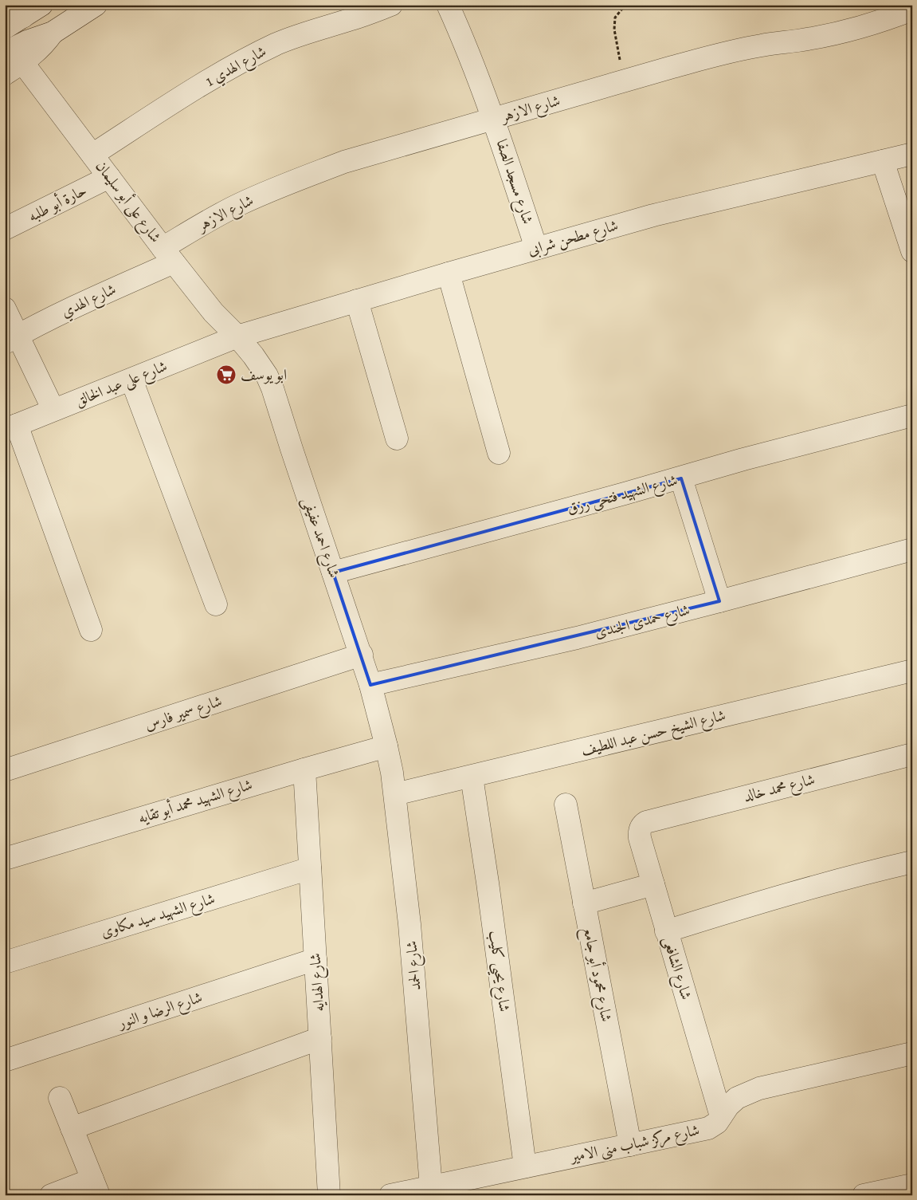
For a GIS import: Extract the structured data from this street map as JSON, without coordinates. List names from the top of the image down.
{
  "streets": {
    "street": [
      "شارع الهدي 1",
      "شارع الازهر",
      "شارع مسجد الصفا",
      "شارع على أبو سليمان",
      "حارة أبو طلبه",
      "شارع مطحن شرابى",
      "شارع الهدي",
      "شارع على عبد الخالق",
      "شارع الشهيد فتحى رزق",
      "شارع احمد عفيفى",
      "شارع حمدى الجندى",
      "شارع سمير فارس",
      "شارع الشيخ حسن عبد اللطيف",
      "شارع محمد خالد",
      "شارع الشهيد محمد أبو تقايه",
      "شارع الشهيد سيد مكاوى",
      "شارع الحمد",
      "شارع الشافعى",
      "شارع يحيى كليب",
      "شارع محمود أبو جامع",
      "شارع الهدايه",
      "شارع الرضا و النور",
      "شارع مركز شباب منى الامير"
    ]
  },
  "crossings": [
    ["شارع الهدي 1", "شارع على أبو سليمان"],
    ["شارع الازهر", "شارع مسجد الصفا"],
    ["شارع الازهر", "شارع على أبو سليمان"],
    ["شارع الازهر", "شارع الهدي"],
    ["شارع مسجد الصفا", "شارع مطحن شرابى"],
    ["شارع على أبو سليمان", "حارة أبو طلبه"],
    ["شارع على أبو سليمان", "شارع مطحن شرابى"],
    ["شارع على أبو سليمان", "شارع الهدي"],
    ["شارع على أبو سليمان", "شارع على عبد الخالق"],
    ["شارع على أبو سليمان", "شارع احمد عفيفى"],
    ["شارع مطحن شرابى", "شارع على عبد الخالق"],
    ["شارع مطحن شرابى", "شارع احمد عفيفى"],
    ["شارع على عبد الخالق", "شارع احمد عفيفى"],
    ["شارع الشهيد فتحى رزق", "شارع احمد عفيفى"],
    ["شارع احمد عفيفى", "شارع حمدى الجندى"],
    ["شارع احمد عفيفى", "شارع سمير فارس"],
    ["شارع احمد عفيفى", "شارع الشهيد محمد أبو تقايه"],
    ["شارع احمد عفيفى", "شارع الحمد"],
    ["شارع الشيخ حسن عبد اللطيف", "شارع الحمد"],
    ["شارع الشيخ حسن عبد اللطيف", "شارع يحيى كليب"],
    ["شارع محمد خالد", "شارع الشافعى"],
    ["شارع الشهيد محمد أبو تقايه", "شارع الحمد"],
    ["شارع الشهيد محمد أبو تقايه", "شارع الهدايه"],
    ["شارع الشهيد سيد مكاوى", "شارع الهدايه"],
    ["شارع الحمد", "شارع مركز شباب منى الامير"],
    ["شارع الشافعى", "شارع مركز شباب منى الامير"],
    ["شارع يحيى كليب", "شارع مركز شباب منى الامير"],
    ["شارع محمود أبو جامع", "شارع مركز شباب منى الامير"],
    ["شارع الهدايه", "شارع الرضا و النور"]
  ],
  "places": {
    "supermarket": ["ابو يوسف"]
  }
}
